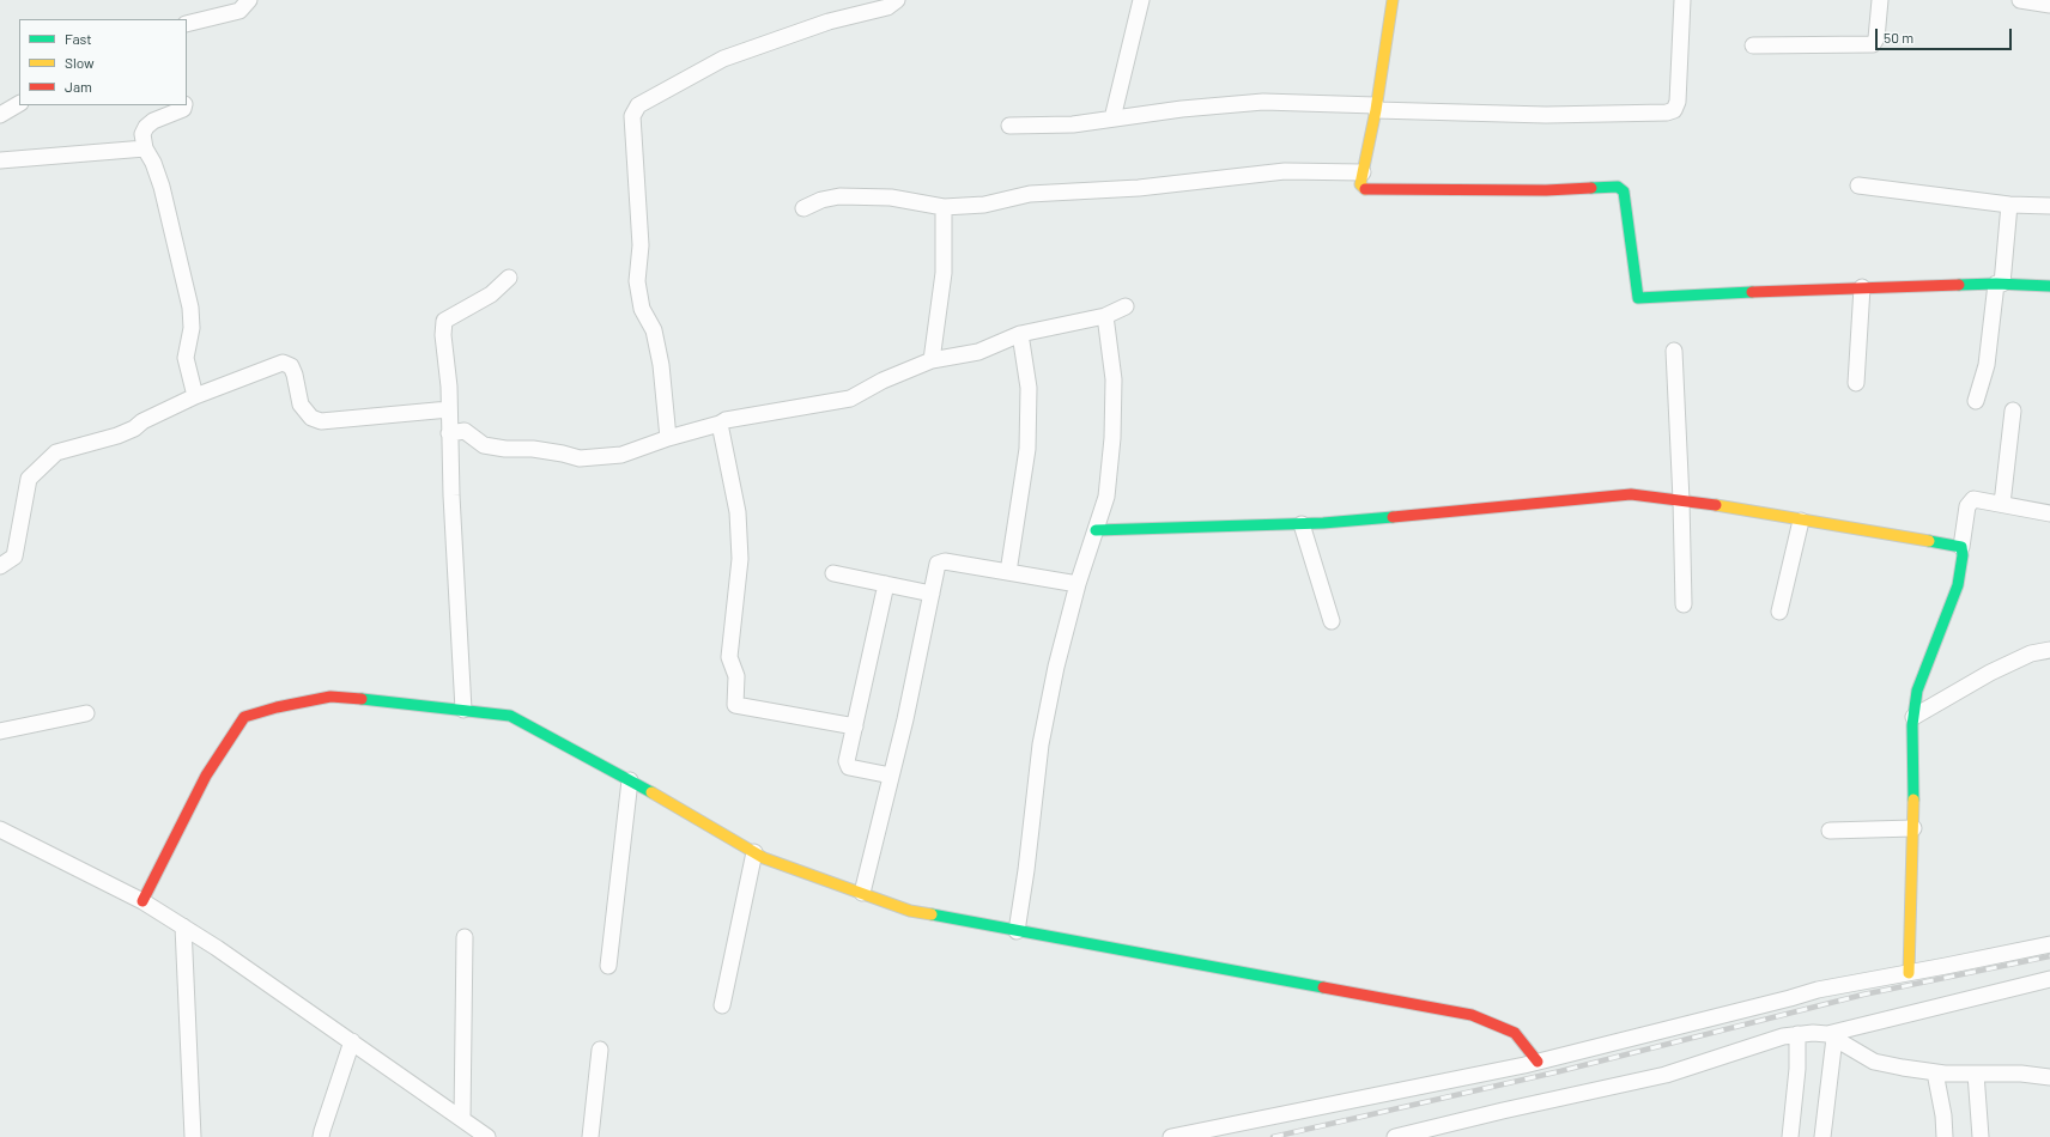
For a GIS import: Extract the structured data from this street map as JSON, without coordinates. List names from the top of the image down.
{
  "legend": ["Fast", "Slow", "Jam"],
  "scale_bar": "50 m"
}
